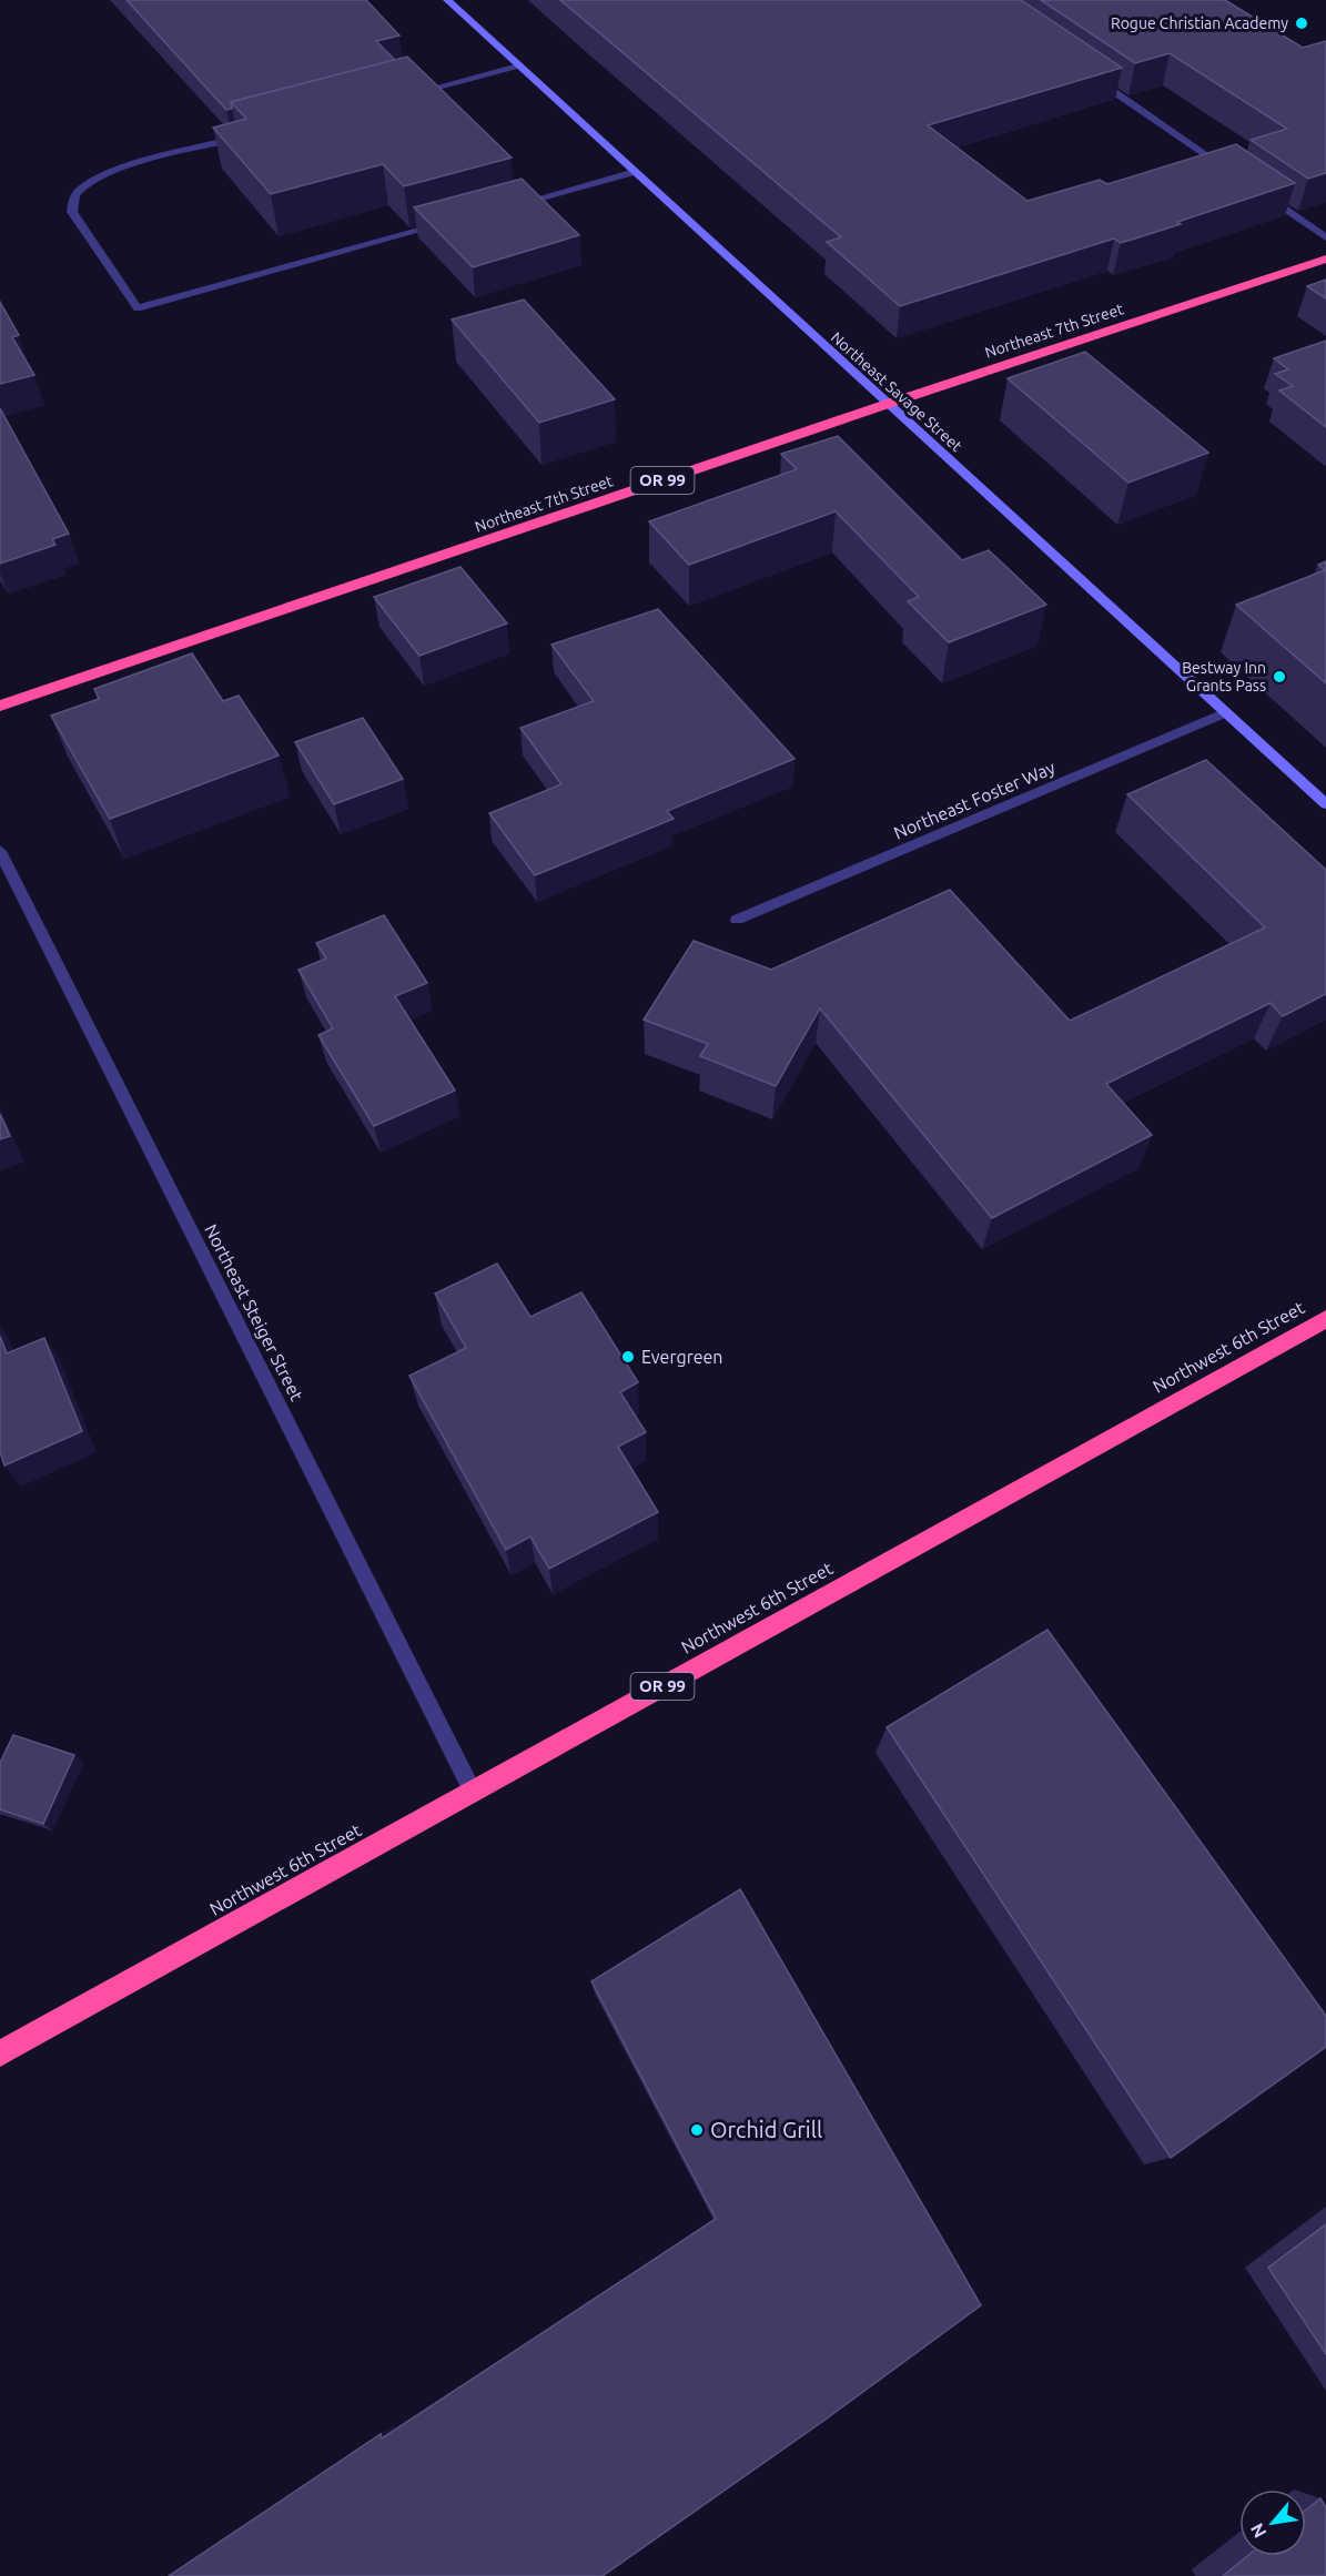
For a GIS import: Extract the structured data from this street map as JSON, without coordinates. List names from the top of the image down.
{
  "streets": {
    "highway": ["Northeast 7th Street", "OR 99", "Northwest 6th Street"],
    "street": ["Northeast Savage Street", "Northeast Foster Way", "Northeast Steiger Street"]
  },
  "crossings": [
    ["Northeast 7th Street", "Northeast Savage Street"],
    ["Northeast Savage Street", "Northeast Foster Way"],
    ["Northeast Steiger Street", "Northwest 6th Street"]
  ],
  "places": [
    "Rogue Christian Academy",
    "Bestway Inn Grants Pass",
    "Evergreen",
    "Orchid Grill"
  ],
  "north": "bottom left"
}
